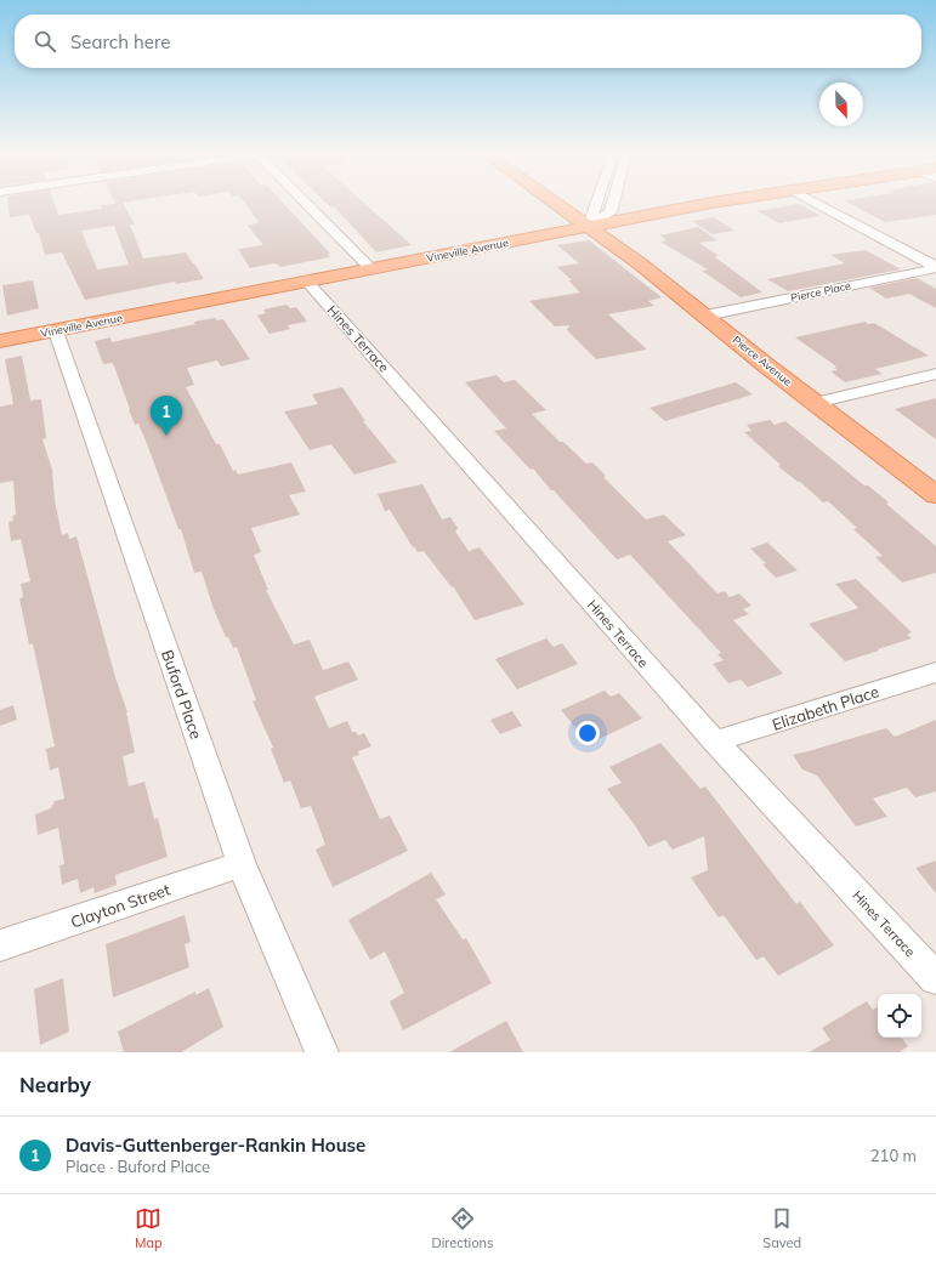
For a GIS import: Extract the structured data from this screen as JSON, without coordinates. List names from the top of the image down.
{
  "streets": {
    "main road": ["Vineville Avenue", "Pierce Avenue"],
    "street": [
      "Pierce Place",
      "Hines Terrace",
      "Buford Place",
      "Elizabeth Place",
      "Clayton Street"
    ]
  },
  "crossings": [
    ["Vineville Avenue", "Hines Terrace"],
    ["Vineville Avenue", "Pierce Avenue"],
    ["Vineville Avenue", "Buford Place"],
    ["Pierce Place", "Pierce Avenue"],
    ["Hines Terrace", "Elizabeth Place"],
    ["Buford Place", "Clayton Street"]
  ],
  "north": "bottom",
  "page": {
    "search": "Search here",
    "pins": "1",
    "heading": "Nearby",
    "list": [
      {
        "mark": "1",
        "name": "Davis-Guttenberger-Rankin House",
        "note": "Place · Buford Place",
        "value": "210 m"
      }
    ],
    "nav": ["Map", "Directions", "Saved"]
  }
}
